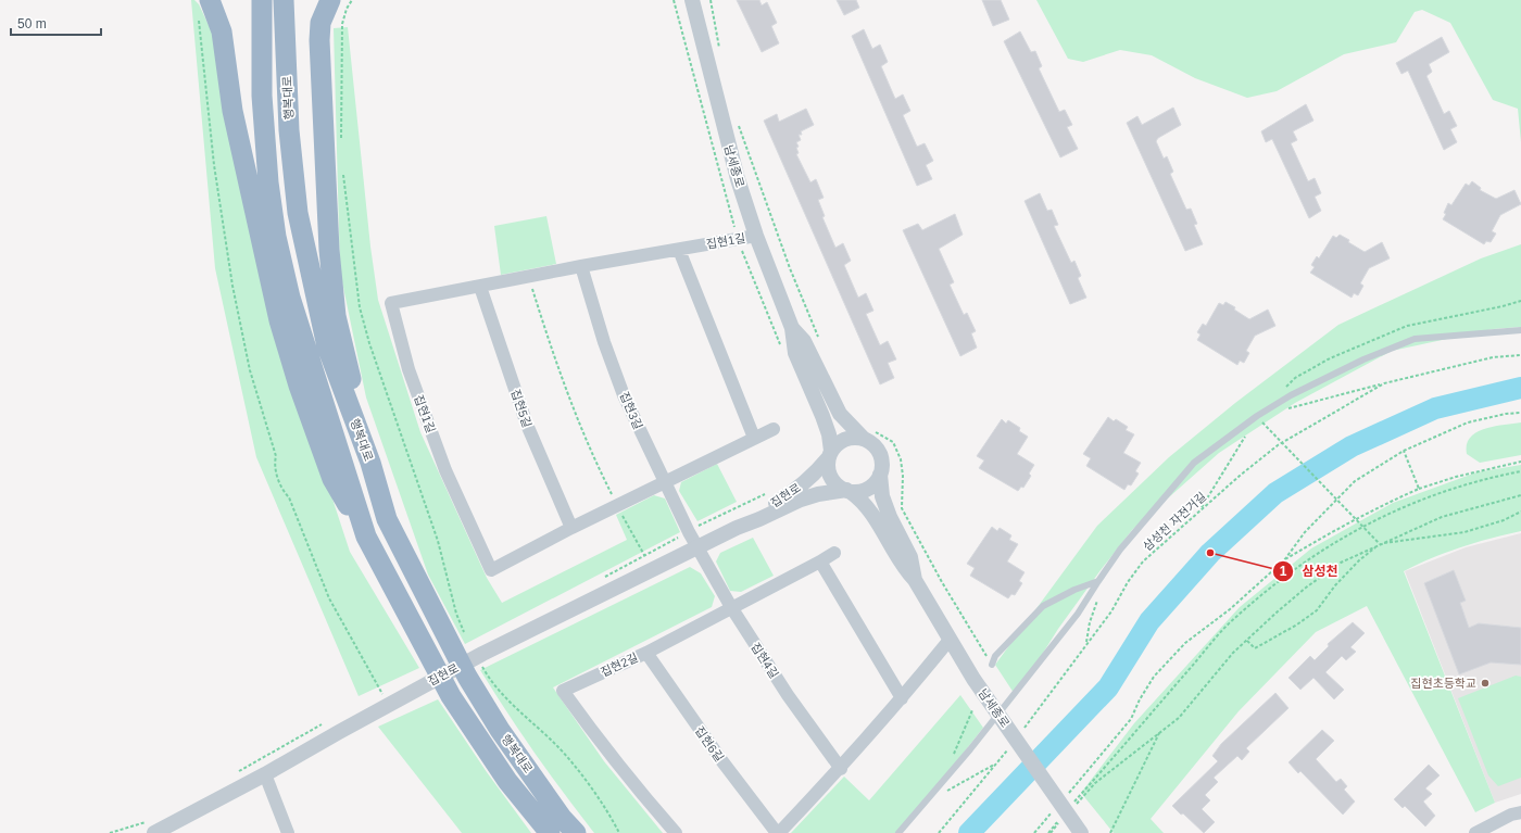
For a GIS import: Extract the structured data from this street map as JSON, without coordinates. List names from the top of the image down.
{
  "streets": {
    "highway": ["행복대로"],
    "street": [
      "남세종로",
      "집현1길",
      "집현5길",
      "집현3길",
      "집현로",
      "집현4길",
      "집현2길",
      "집현6길"
    ],
    "path": ["삼성천 자전거길"]
  },
  "crossings": [
    ["남세종로", "집현1길"],
    ["남세종로", "집현로"],
    ["집현1길", "집현5길"],
    ["집현1길", "집현3길"],
    ["집현3길", "집현로"],
    ["집현3길", "집현4길"],
    ["집현로", "집현4길"],
    ["집현4길", "집현2길"],
    ["집현2길", "집현6길"]
  ],
  "places": ["삼성천", "집현초등학교"],
  "scale_bar": "50 m"
}
